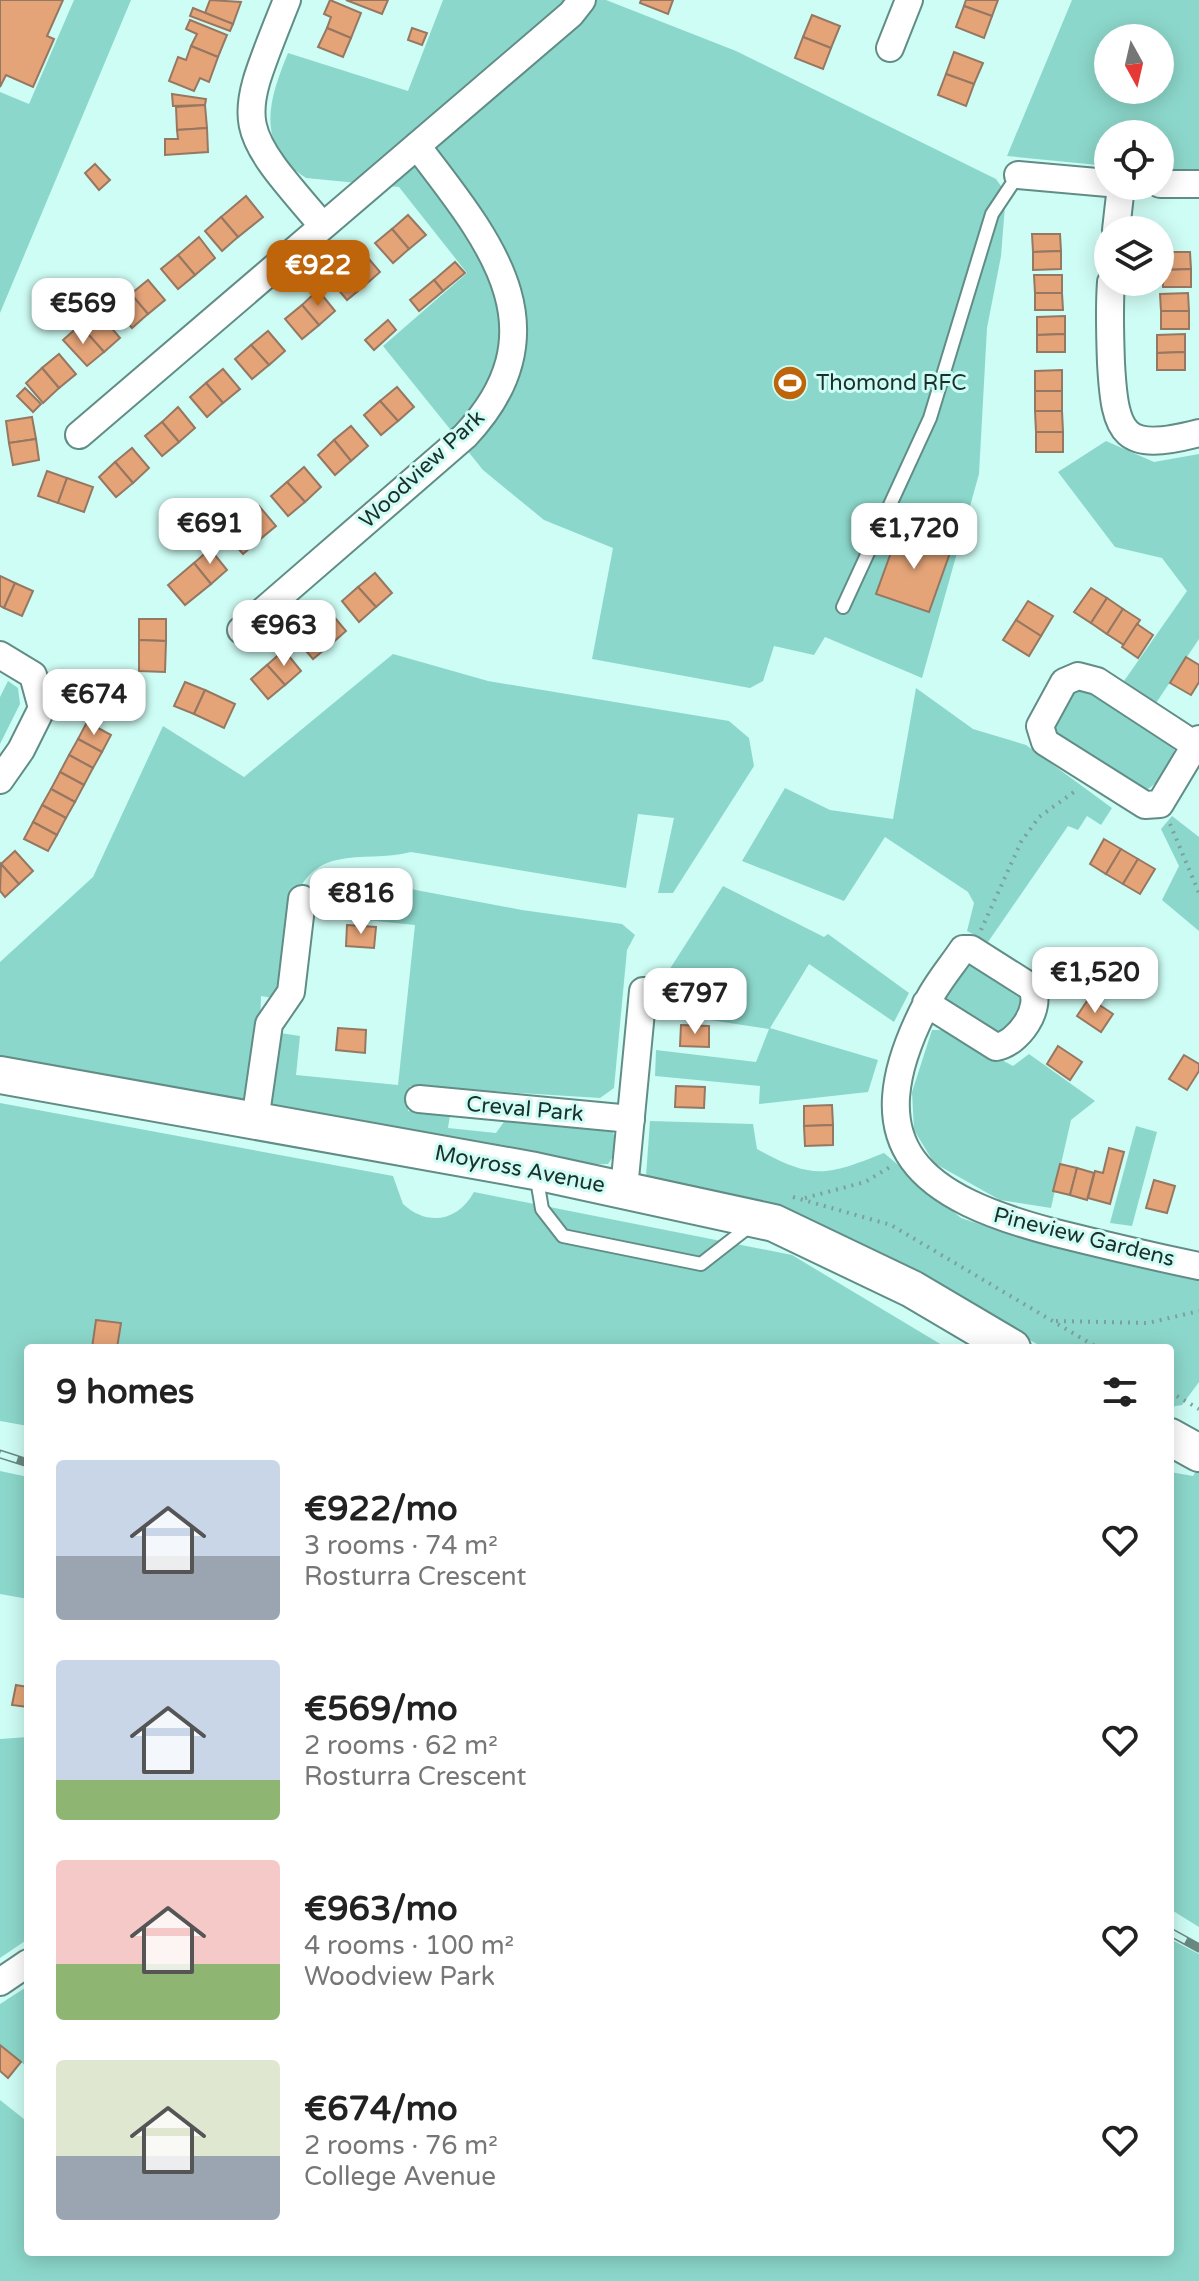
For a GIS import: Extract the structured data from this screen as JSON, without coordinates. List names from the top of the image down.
{
  "streets": {
    "street": [
      "Woodview Park",
      "Creval Park",
      "Moyross Avenue",
      "Pineview Gardens"
    ]
  },
  "places": {
    "sports": ["Thomond RFC"]
  },
  "north": "bottom",
  "page": {
    "price": [
      "€922",
      "€569",
      "€691",
      "€1,720",
      "€963",
      "€674",
      "€816",
      "€1,520",
      "€797"
    ],
    "heading": "9 homes",
    "list": [
      {
        "name": "€922/mo",
        "note": "3 rooms · 74 m² · Rosturra Crescent"
      },
      {
        "name": "€569/mo",
        "note": "2 rooms · 62 m² · Rosturra Crescent"
      },
      {
        "name": "€963/mo",
        "note": "4 rooms · 100 m² · Woodview Park"
      },
      {
        "name": "€674/mo",
        "note": "2 rooms · 76 m² · College Avenue"
      }
    ]
  }
}
